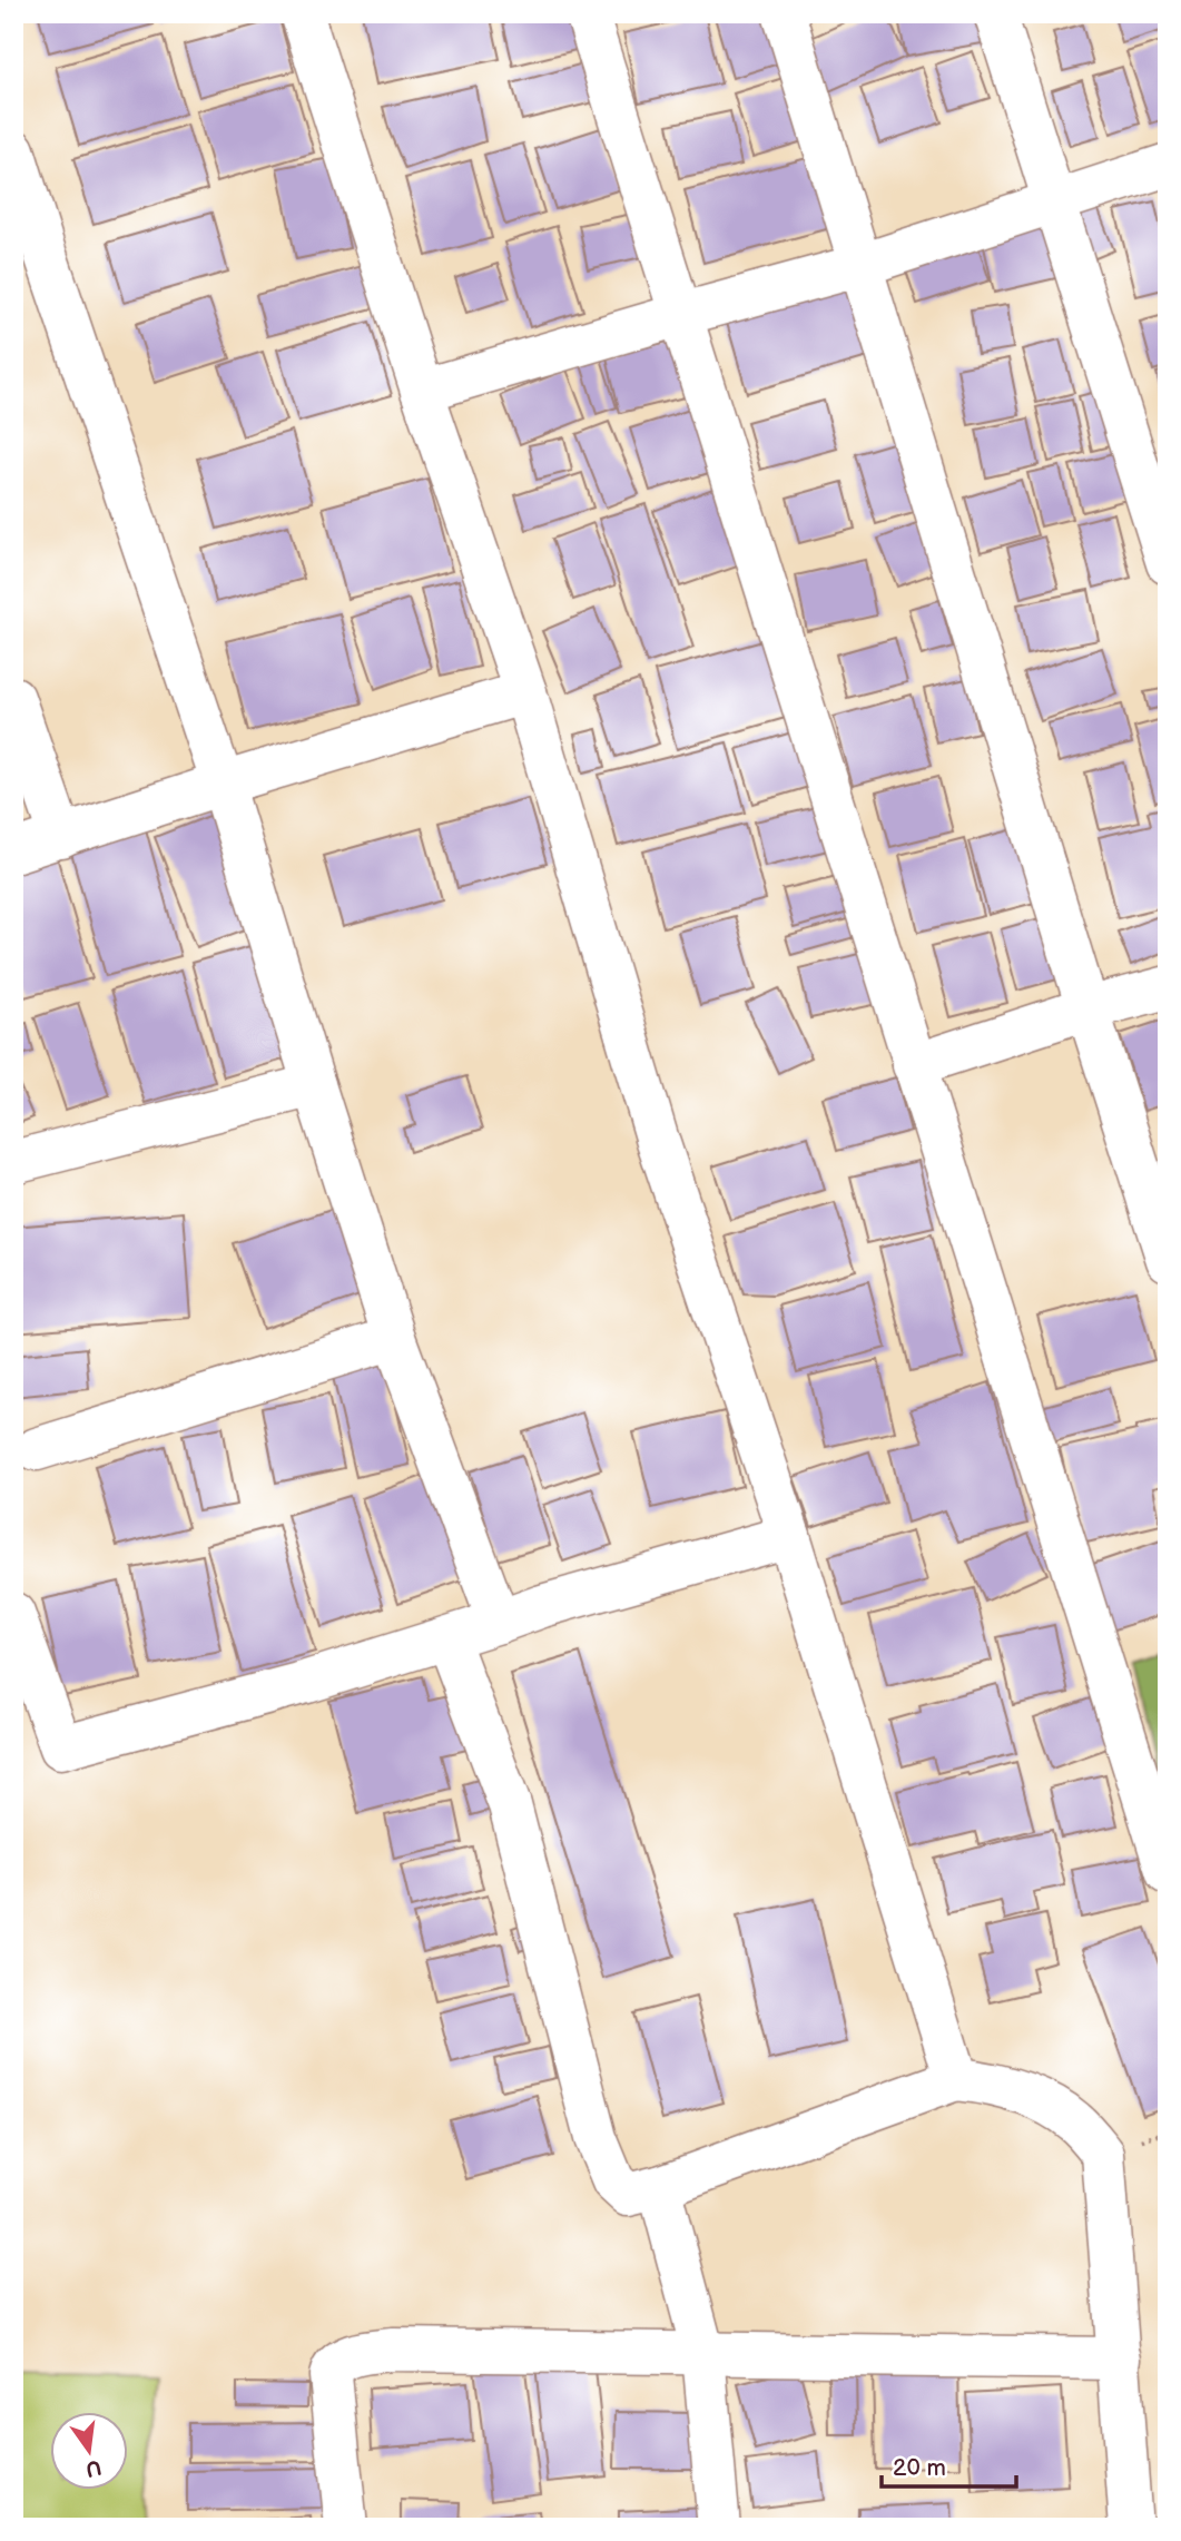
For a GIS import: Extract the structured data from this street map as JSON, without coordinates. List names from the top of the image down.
{
  "scale_bar": "20 m",
  "north": "bottom"
}
